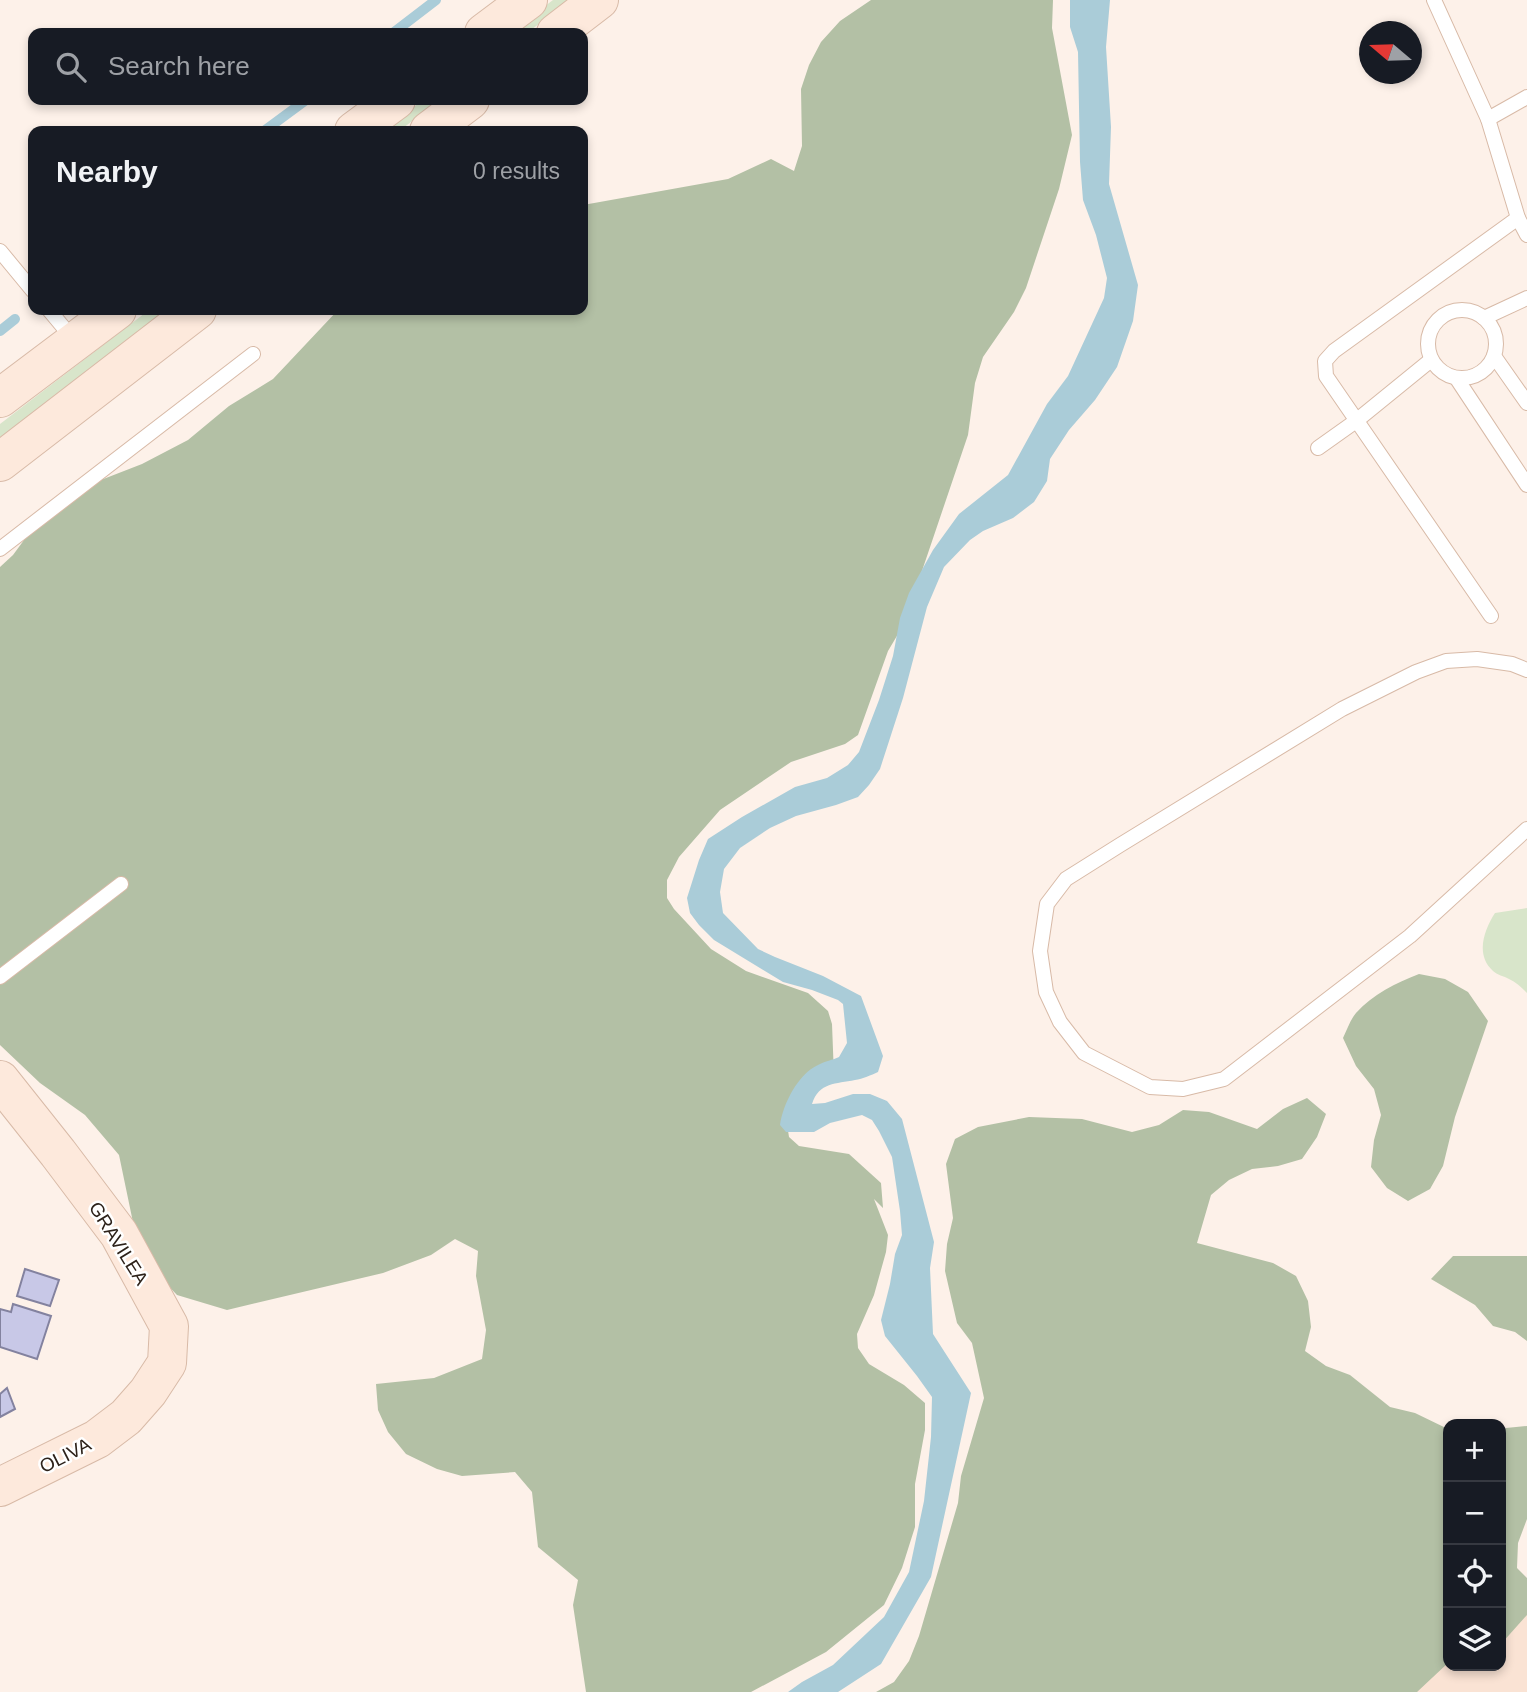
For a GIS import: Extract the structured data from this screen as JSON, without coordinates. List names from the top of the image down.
{
  "streets": {
    "street": ["GRAVILEA", "OLIVA"]
  },
  "crossings": [
    ["GRAVILEA", "OLIVA"]
  ],
  "north": "left",
  "page": {
    "search": "Search here",
    "heading": ["Nearby", "0 results"],
    "map_buttons": ["+", "−"]
  }
}
